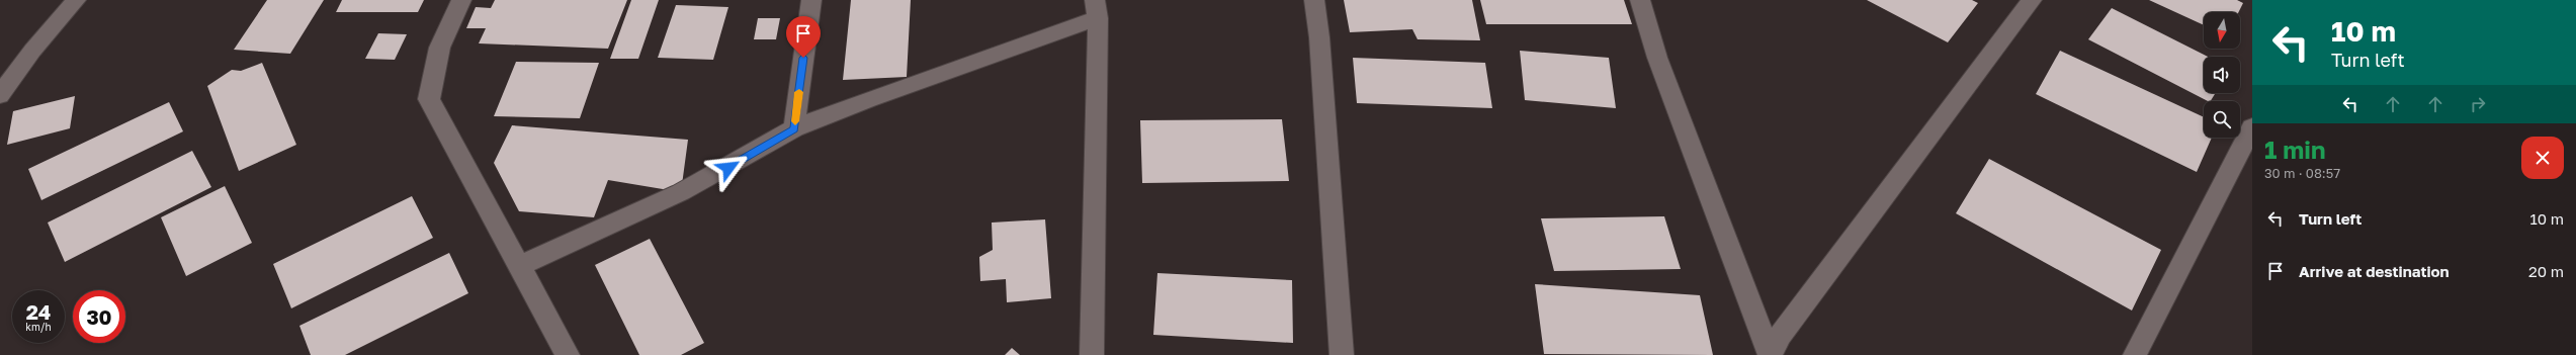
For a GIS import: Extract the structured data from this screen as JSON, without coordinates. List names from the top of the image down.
{
  "north": "bottom",
  "page": {
    "turn": ["10 m", "Turn left"],
    "heading": ["1 min", "30 m · 08:57"],
    "list": [
      {
        "name": "Turn left",
        "value": "10 m"
      },
      {
        "name": "Arrive at destination",
        "value": "20 m"
      }
    ],
    "speed": "24 km/h",
    "limit": "30"
  }
}
